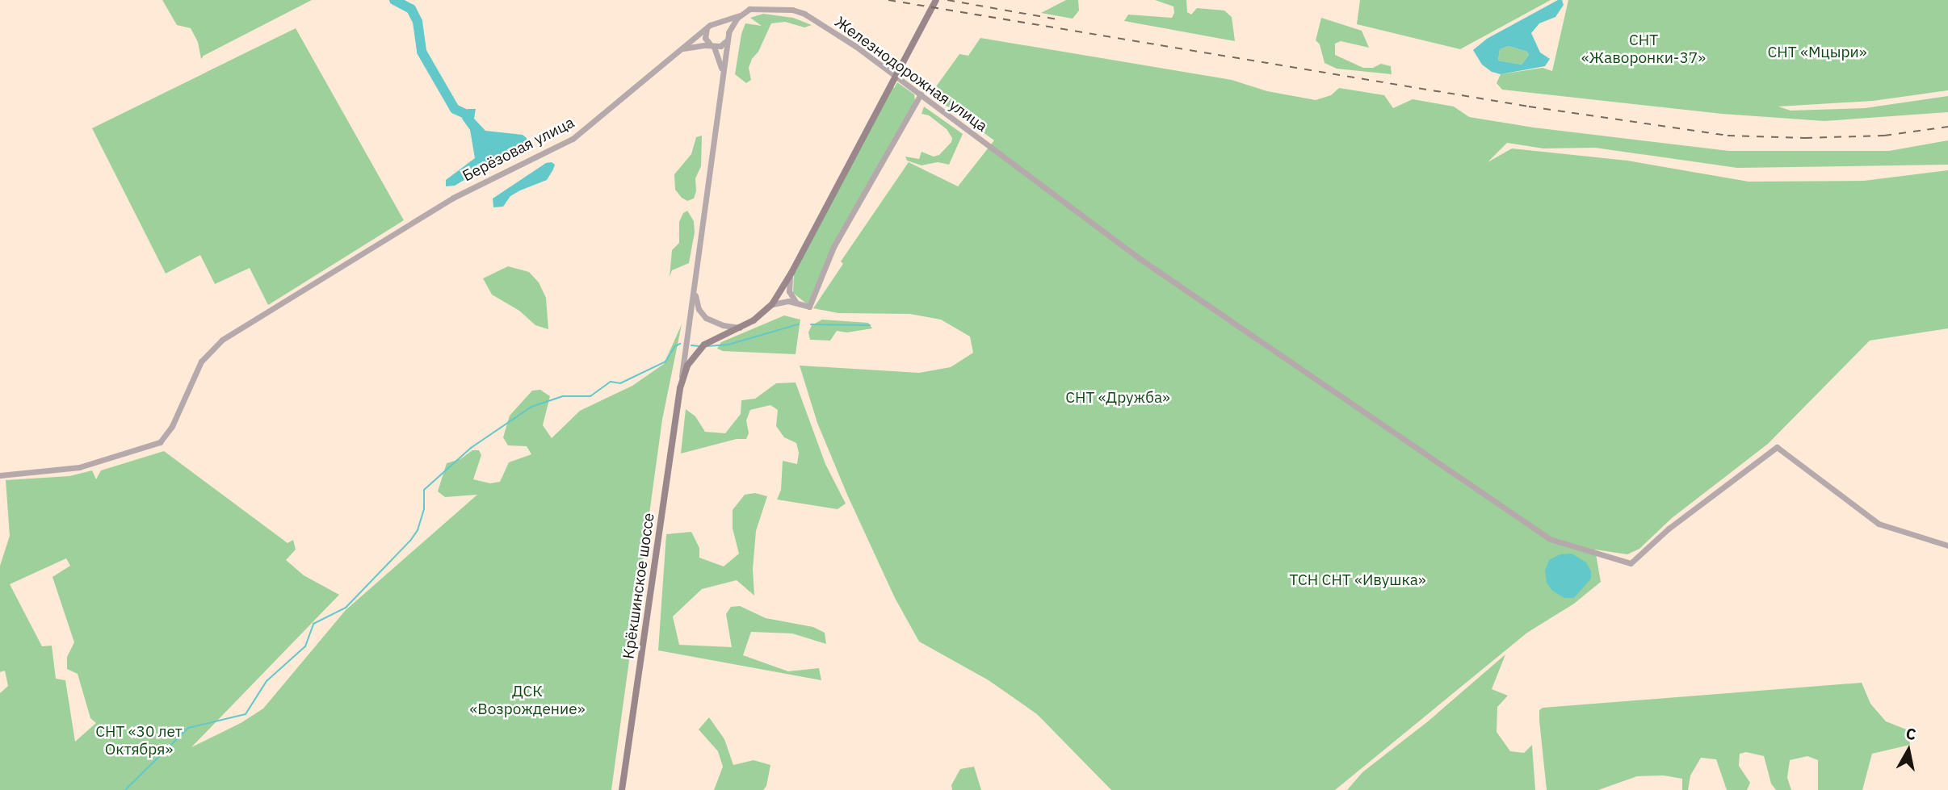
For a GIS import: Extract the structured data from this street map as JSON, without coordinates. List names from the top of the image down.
{
  "streets": {
    "main road": ["Крёкшинское шоссе"],
    "street": ["Железнодорожная улица", "Берёзовая улица"]
  },
  "crossings": [
    ["Железнодорожная улица", "Берёзовая улица"]
  ],
  "parks": [
    "СНТ «Жаворонки-37»",
    "СНТ «Мцыри»",
    "СНТ «Дружба»",
    "ТСН СНТ «Ивушка»",
    "ДСК «Возрождение»",
    "СНТ «30 лет Октября»"
  ],
  "north": "top"
}
